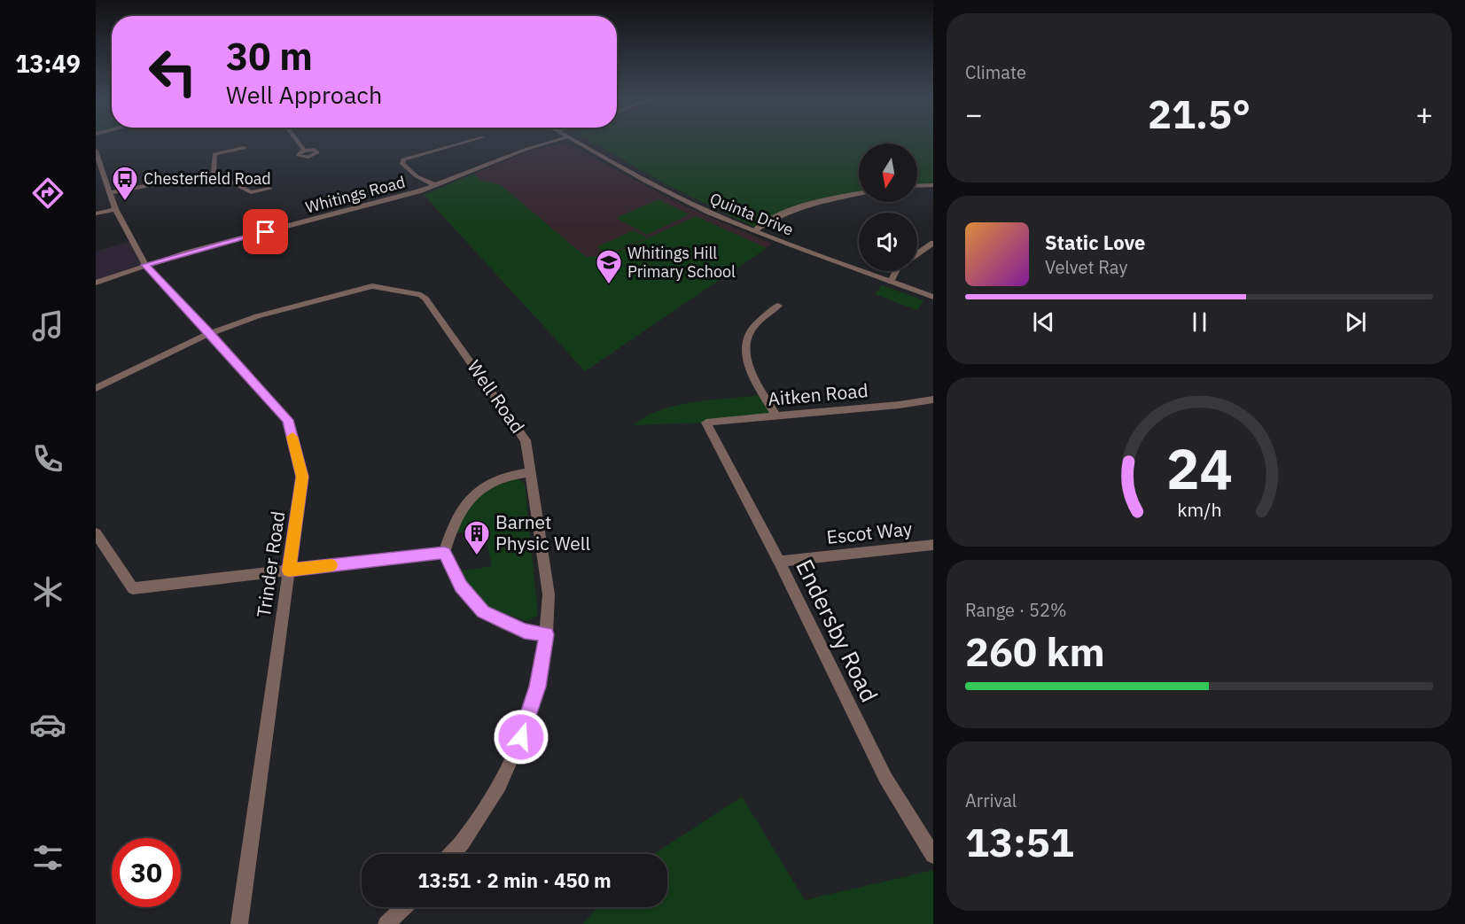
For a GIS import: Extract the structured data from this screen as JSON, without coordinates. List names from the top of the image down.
{
  "streets": {
    "street": [
      "Whitings Road",
      "Quinta Drive",
      "Aitken Road",
      "Well Road",
      "Escot Way",
      "Trinder Road",
      "Endersby Road"
    ]
  },
  "crossings": [
    ["Whitings Road", "Trinder Road"],
    ["Aitken Road", "Endersby Road"],
    ["Well Road", "Trinder Road"],
    ["Escot Way", "Endersby Road"]
  ],
  "places": {
    "bus stop": ["Chesterfield Road"],
    "school or university": ["Whitings Hill Primary School"],
    "building": ["Barnet Physic Well"]
  },
  "north": "bottom",
  "page": {
    "tabs": "13:49",
    "tile": [
      "Climate",
      ["Range · 52%", "260 km"],
      ["Arrival", "13:51"]
    ],
    "turn": ["30 m", "Well Approach"],
    "heat": ["−", "21.5°", "+"],
    "song": ["Static Love", "Velvet Ray"],
    "limit": "30",
    "trip": "13:51 · 2 min · 450 m",
    "gauge": ["24", "km/h"]
  }
}
